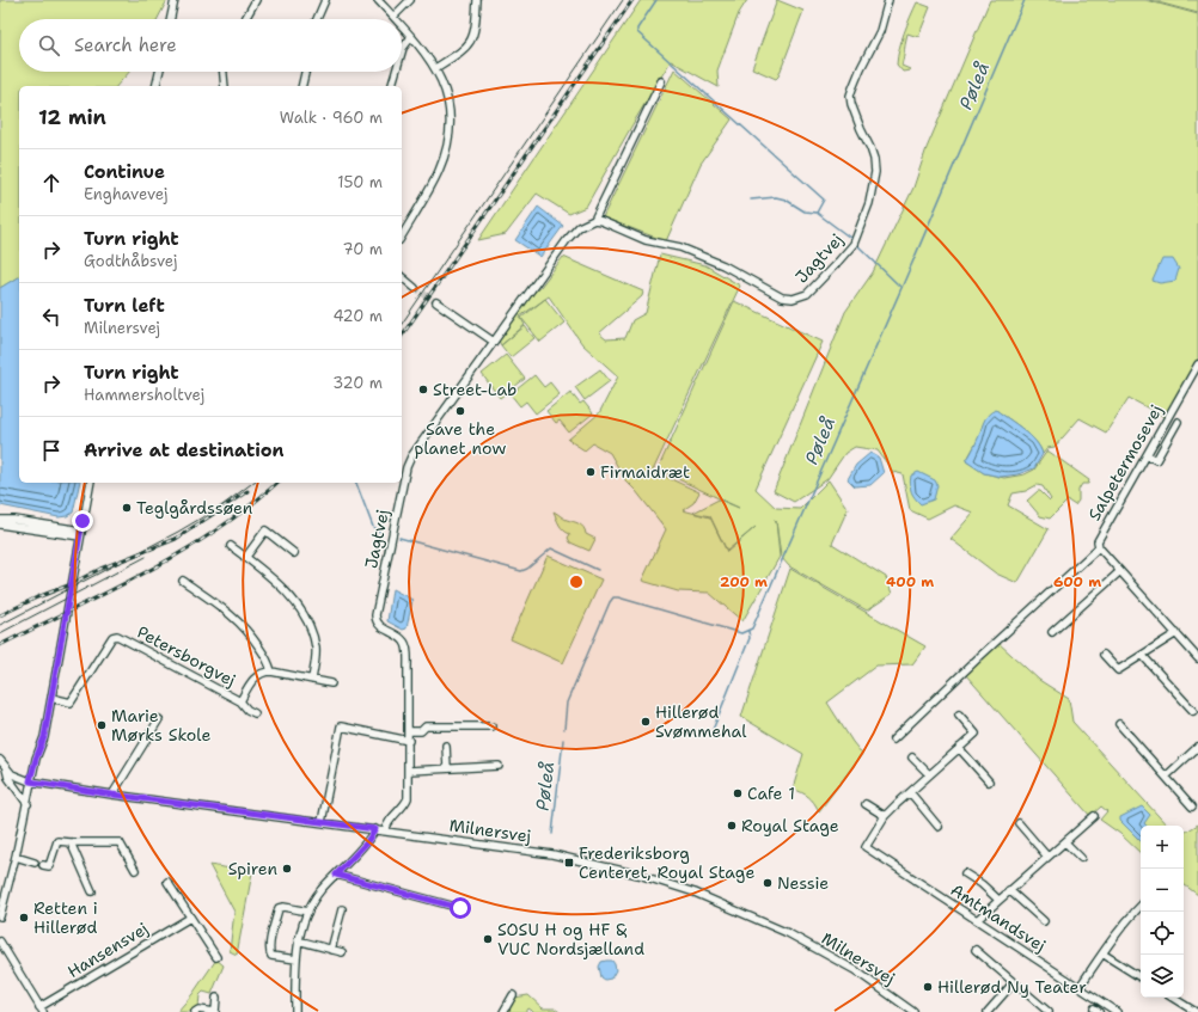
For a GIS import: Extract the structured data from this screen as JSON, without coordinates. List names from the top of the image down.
{
  "streets": {
    "street": [
      "Jagtvej",
      "Salpetermosevej",
      "Petersborgvej",
      "Milnersvej",
      "Amtmandsvej",
      "Hansensvej"
    ]
  },
  "water": ["Pøleå"],
  "places": {
    "other": [
      "Street-Lab",
      "Save the planet now",
      "Firmaidræt",
      "Teglgårdssøen",
      "Hillerød Svømmehal",
      "Marie Mørks Skole",
      "Cafe 1",
      "Royal Stage",
      "Spiren",
      "Nessie",
      "Retten i Hillerød",
      "SOSU H og HF & VUC Nordsjælland",
      "Hillerød Ny Teater"
    ],
    "transit": ["Frederiksborg Centeret, Royal Stage"]
  },
  "page": {
    "search": "Search here",
    "heading": ["12 min", "Walk · 960 m"],
    "list": [
      ["Continue", "Enghavevej", "150 m"],
      ["Turn right", "Godthåbsvej", "70 m"],
      ["Turn left", "Milnersvej", "420 m"],
      ["Turn right", "Hammersholtvej", "320 m"],
      "Arrive at destination"
    ],
    "map_buttons": ["+", "−"]
  },
  "rings": ["200 m", "400 m", "600 m"]
}
